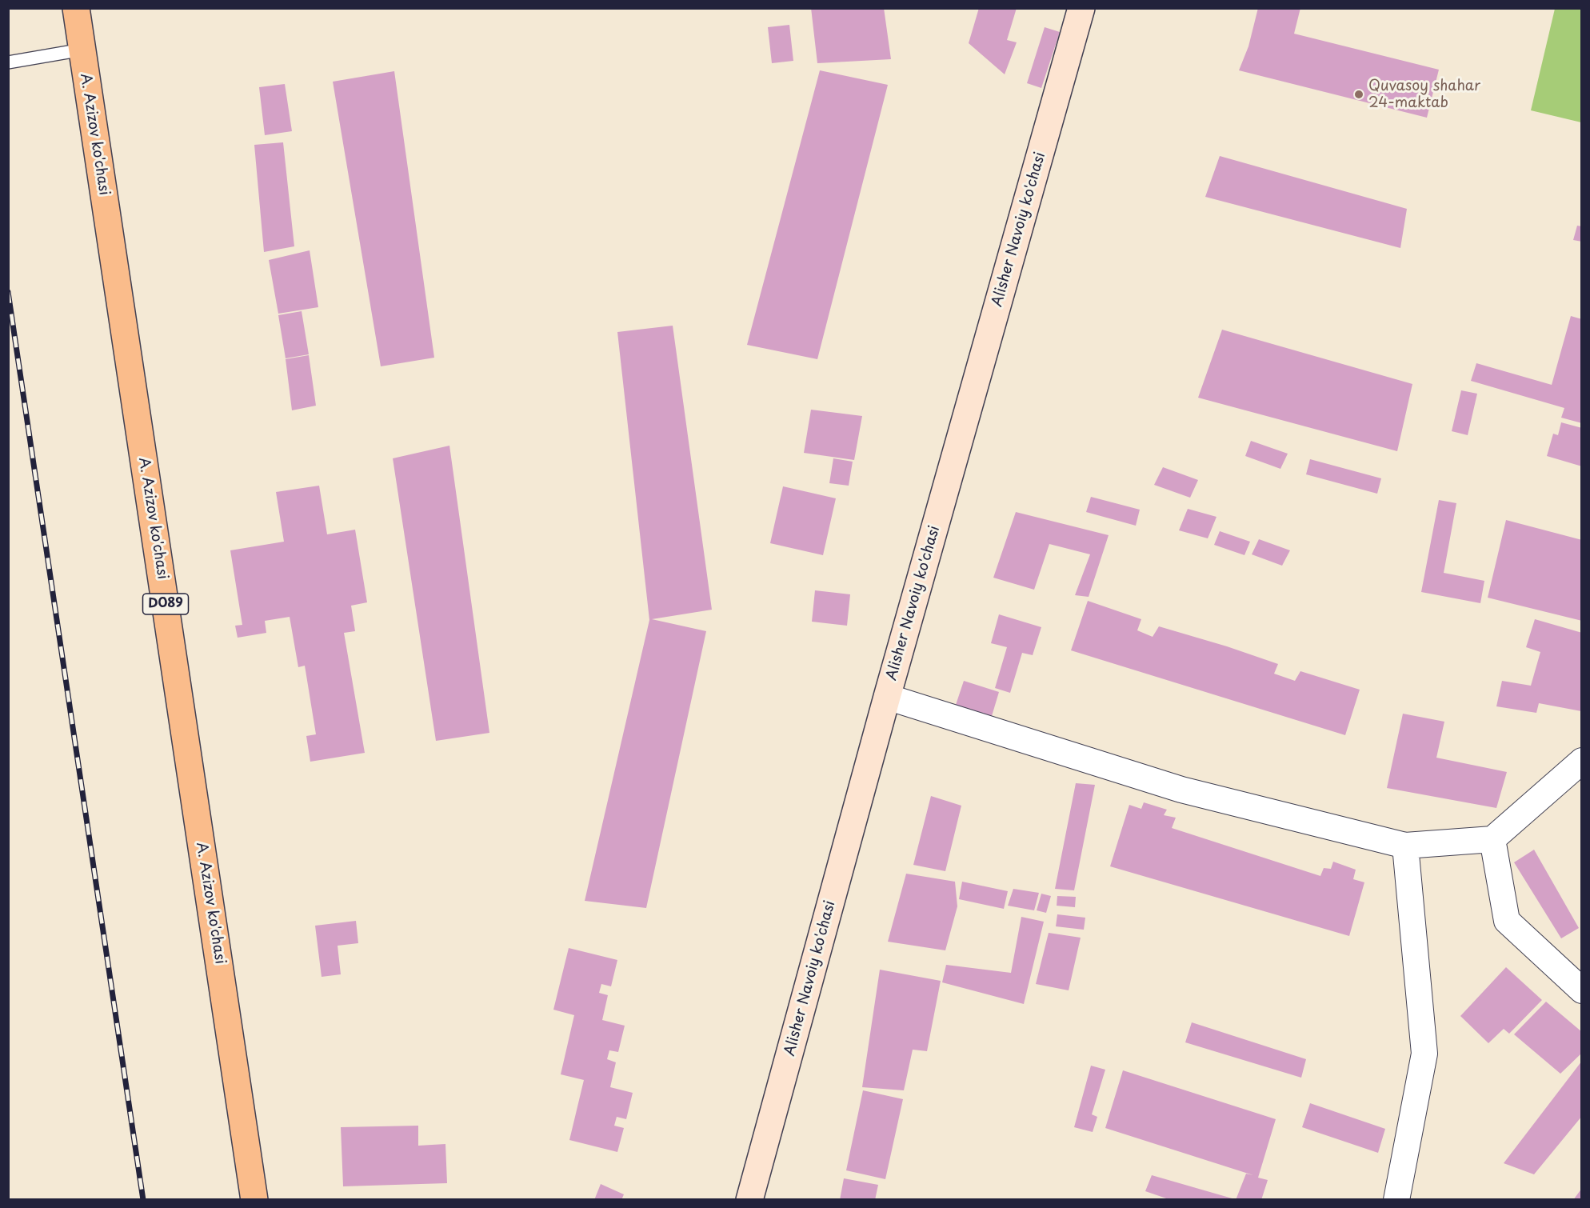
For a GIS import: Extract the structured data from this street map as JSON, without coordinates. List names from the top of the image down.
{
  "streets": {
    "main road": ["A. Azizov ko'chasi", "D089"],
    "street": ["Alisher Navoiy ko'chasi"]
  },
  "places": ["Quvasoy shahar 24-maktab"]
}
